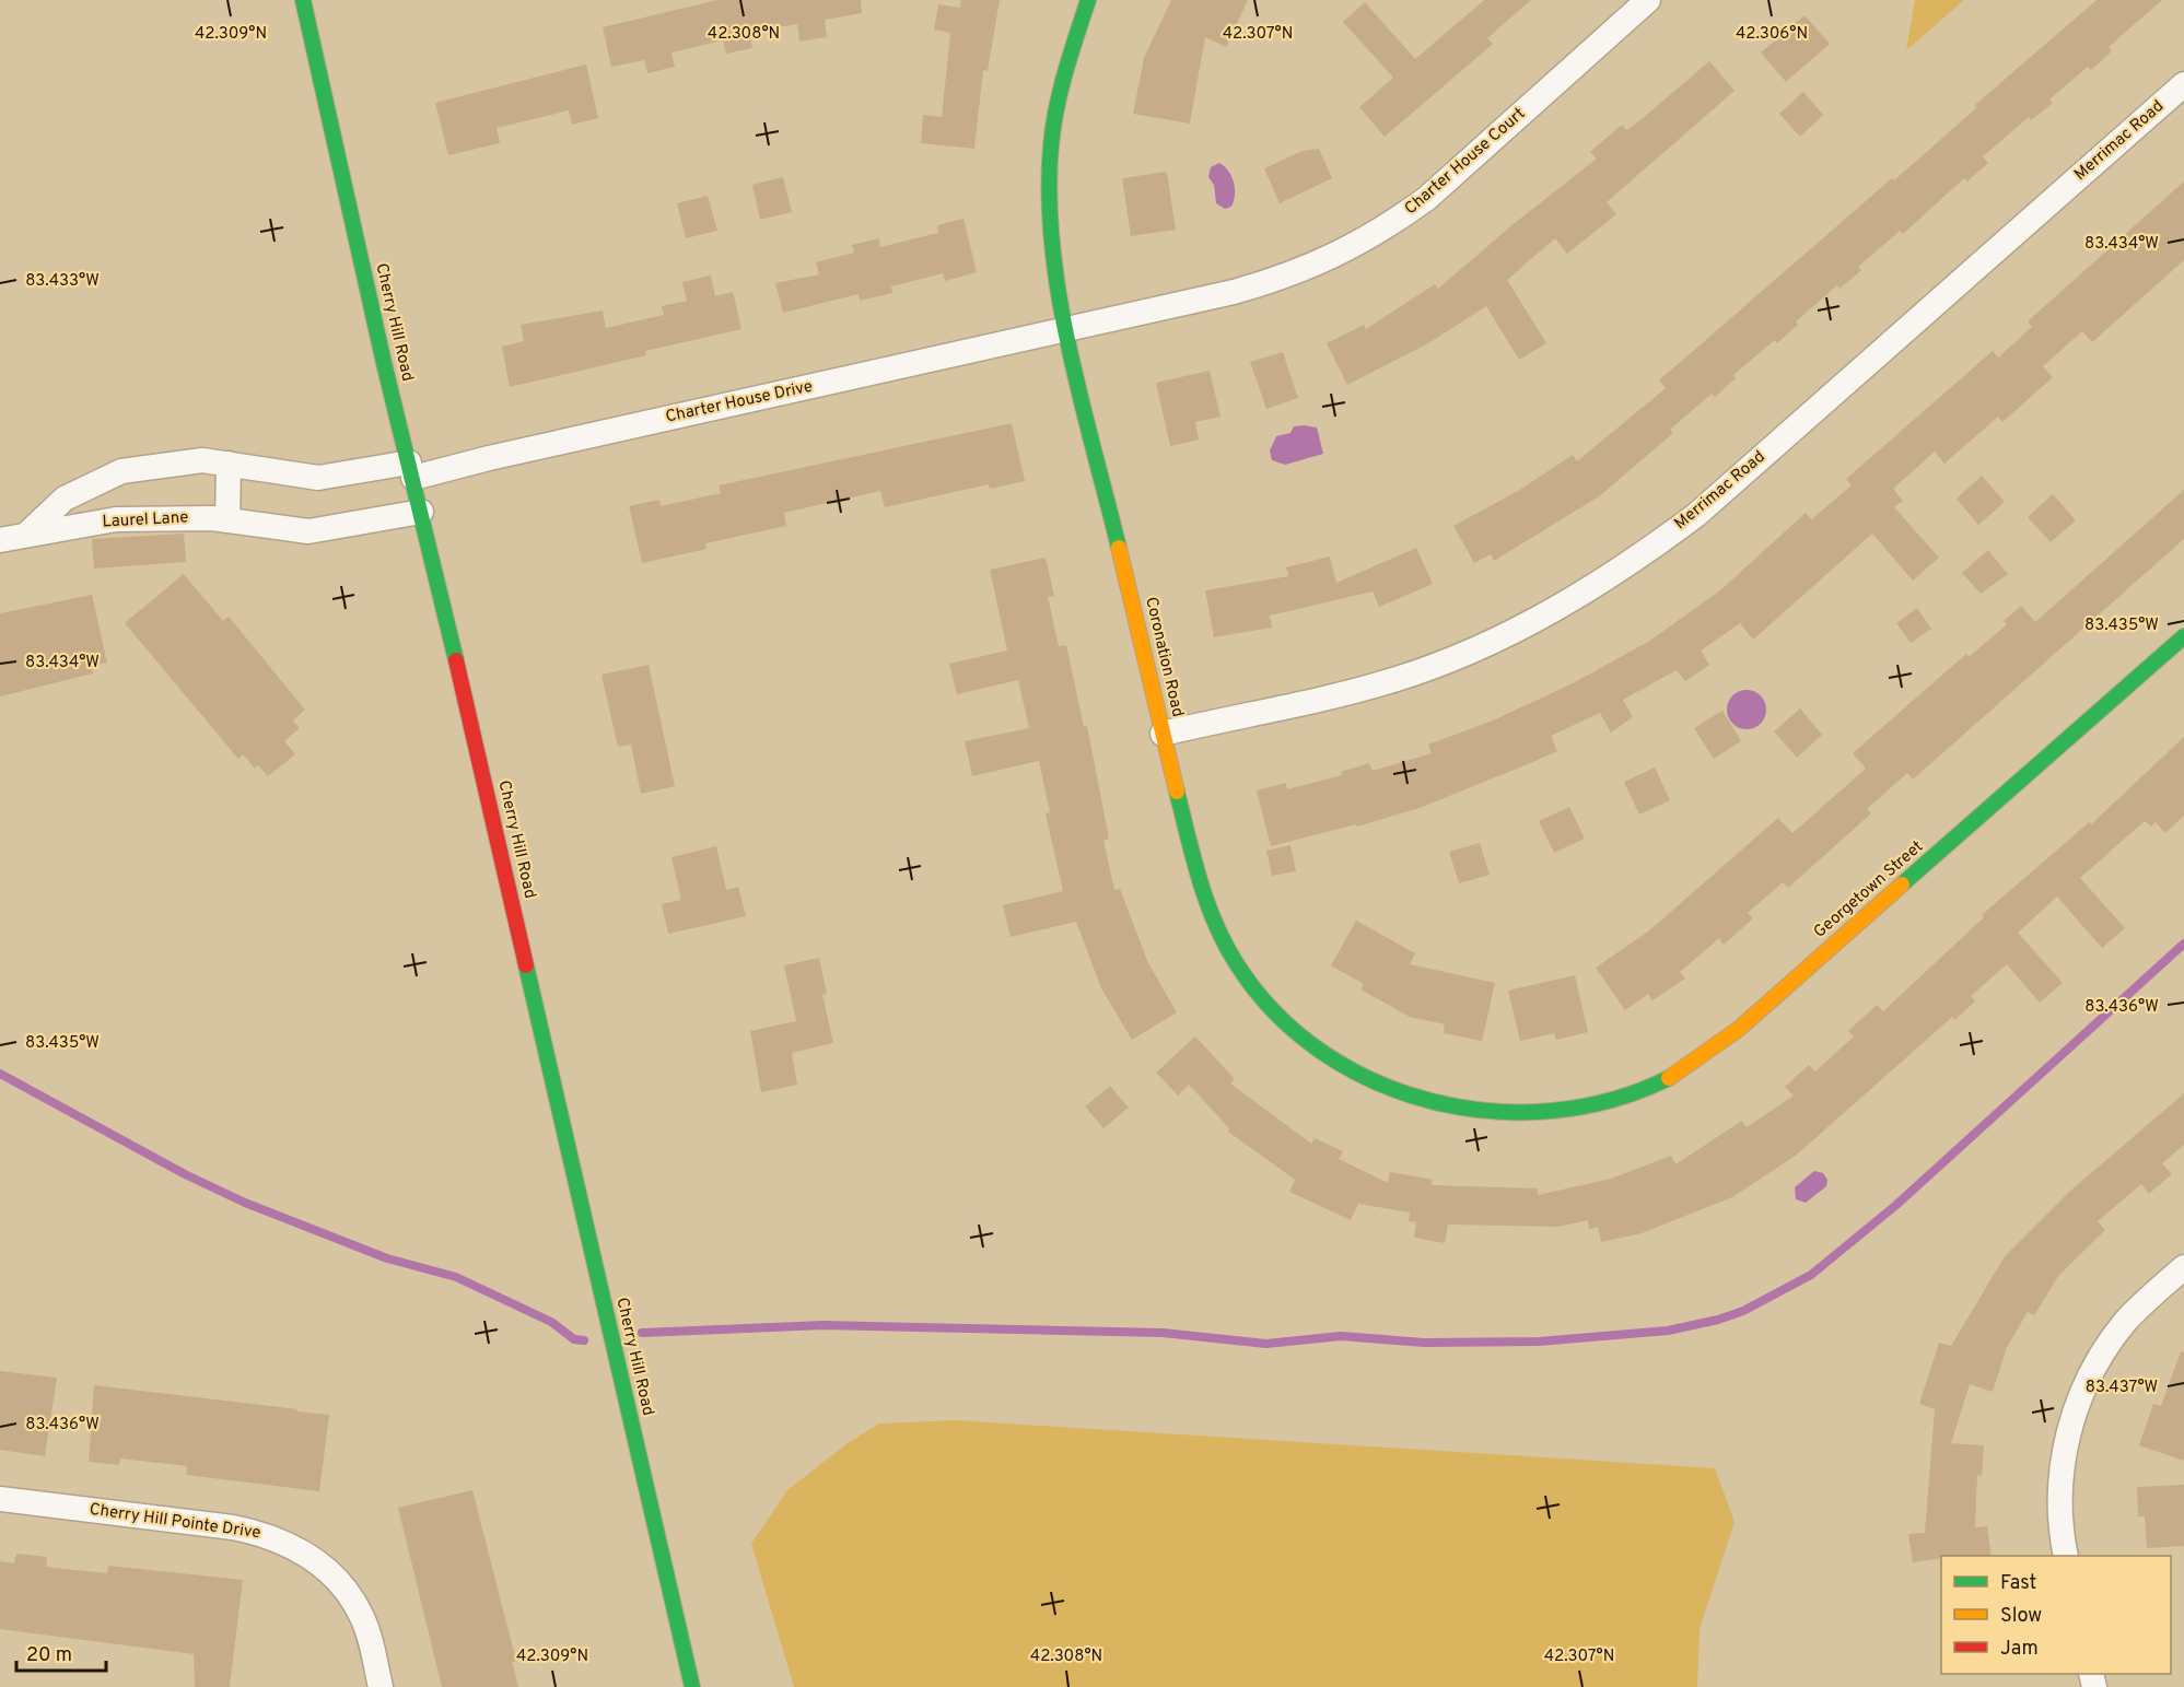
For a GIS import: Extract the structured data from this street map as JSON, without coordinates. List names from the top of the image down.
{
  "streets": {
    "street": [
      "Merrimac Road",
      "Charter House Court",
      "Cherry Hill Road",
      "Charter House Drive",
      "Laurel Lane",
      "Coronation Road",
      "Georgetown Street",
      "Cherry Hill Pointe Drive"
    ]
  },
  "crossings": [
    ["Merrimac Road", "Coronation Road"],
    ["Charter House Court", "Charter House Drive"],
    ["Charter House Court", "Coronation Road"],
    ["Cherry Hill Road", "Charter House Drive"],
    ["Cherry Hill Road", "Laurel Lane"],
    ["Charter House Drive", "Coronation Road"],
    ["Coronation Road", "Georgetown Street"]
  ],
  "legend": ["Fast", "Slow", "Jam"],
  "scale_bar": "20 m",
  "coordinates": [
    "42.309°N",
    "42.308°N",
    "42.307°N",
    "42.306°N",
    "83.434°W",
    "83.433°W",
    "83.435°W",
    "83.436°W",
    "83.437°W"
  ]
}
